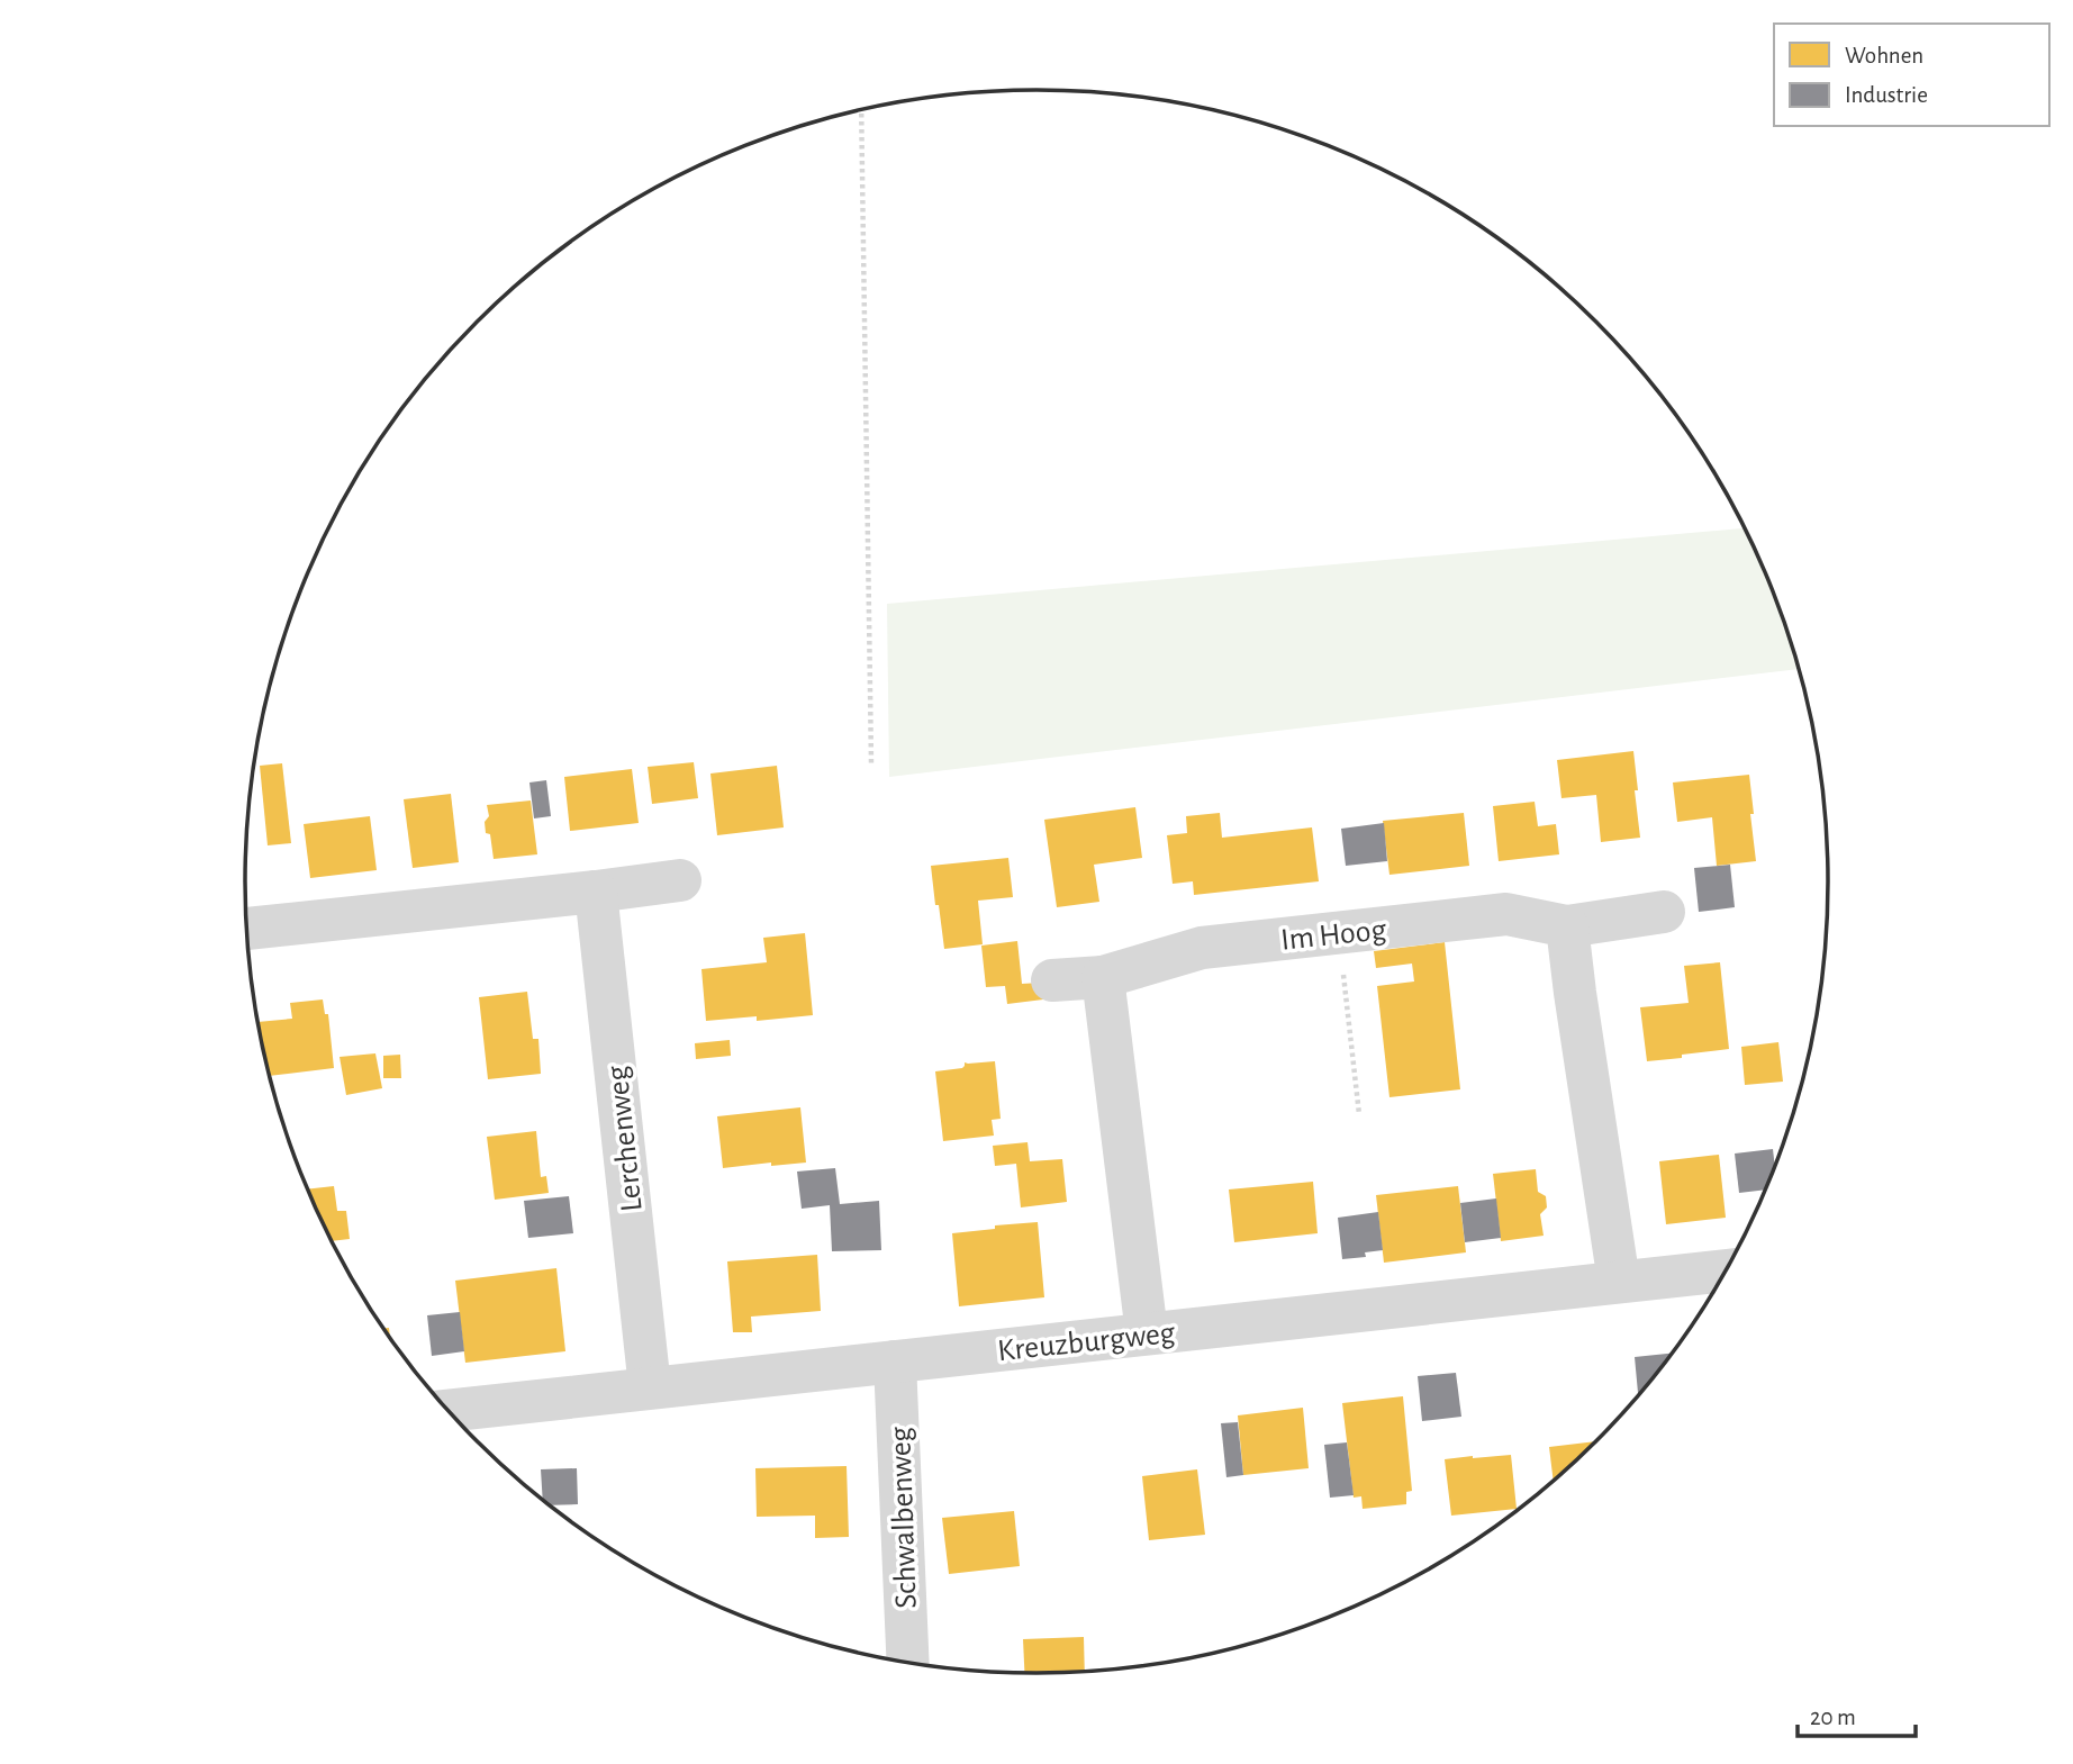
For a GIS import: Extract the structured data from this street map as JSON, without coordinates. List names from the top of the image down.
{
  "streets": {
    "street": [
      "Im Hoog",
      "Lerchenweg",
      "Kreuzburgweg",
      "Schwalbenweg"
    ]
  },
  "crossings": [
    ["Lerchenweg", "Kreuzburgweg"],
    ["Kreuzburgweg", "Schwalbenweg"]
  ],
  "legend": ["Wohnen", "Industrie"],
  "scale_bar": "20 m"
}
